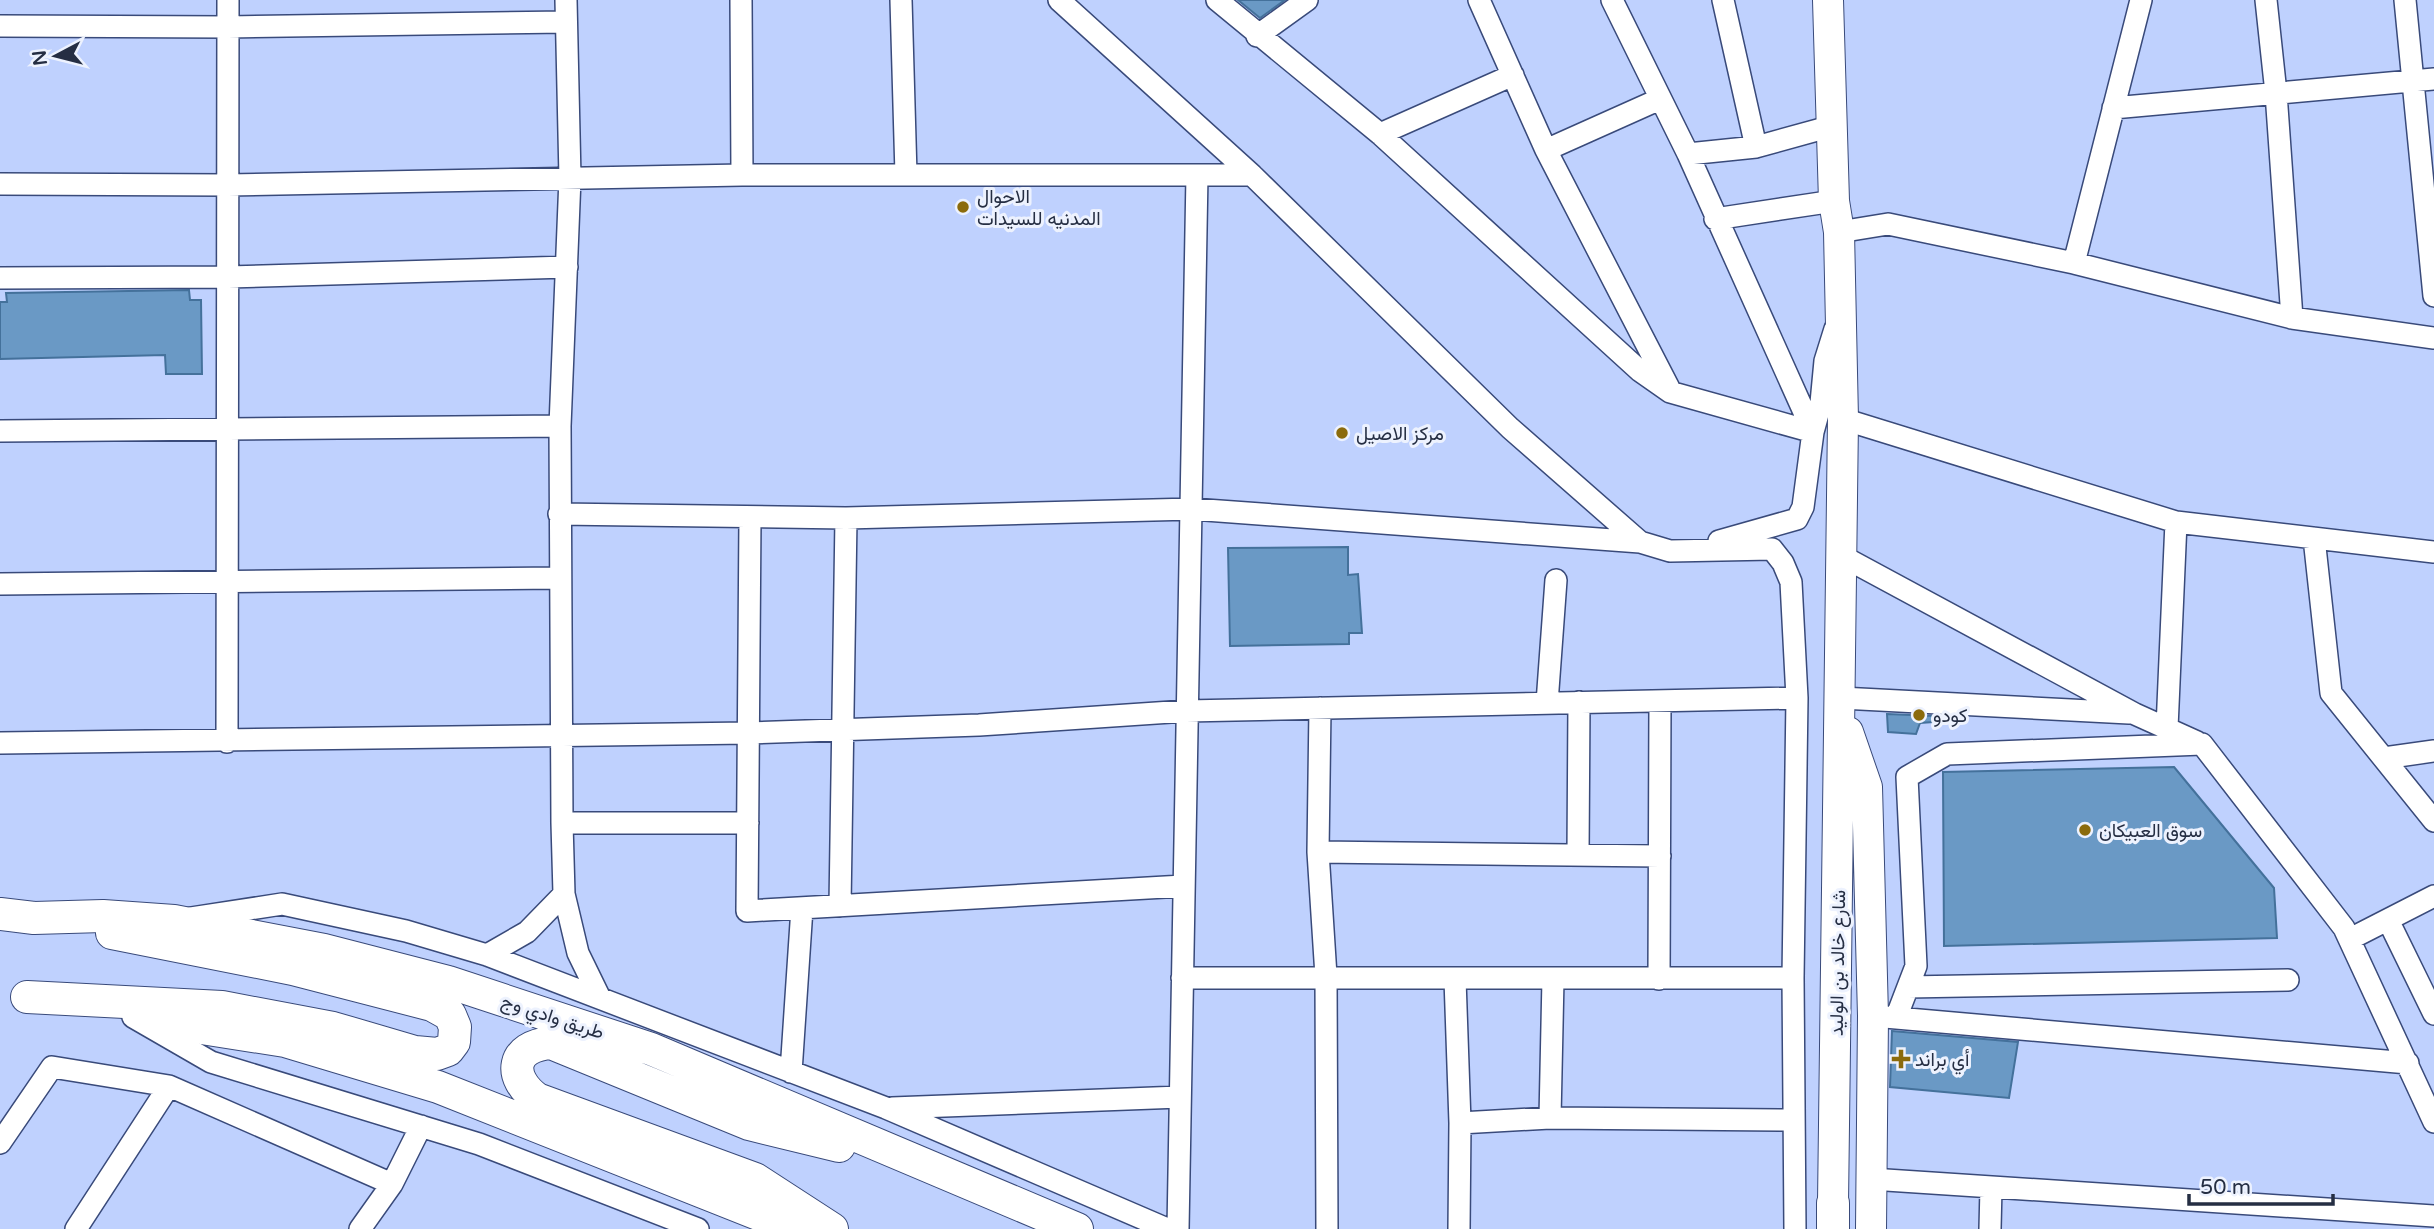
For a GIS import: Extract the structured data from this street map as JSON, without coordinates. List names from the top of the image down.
{
  "streets": {
    "main road": ["طريق وادي وج"],
    "street": ["شارع خالد بن الوليد"]
  },
  "places": {
    "other": [
      "الاحوال المدنيه للسيدات",
      "مركز الاصيل",
      "كودو",
      "سوق العبيكان"
    ],
    "health": ["أي براند"]
  },
  "scale_bar": "50 m",
  "north": "left"
}
